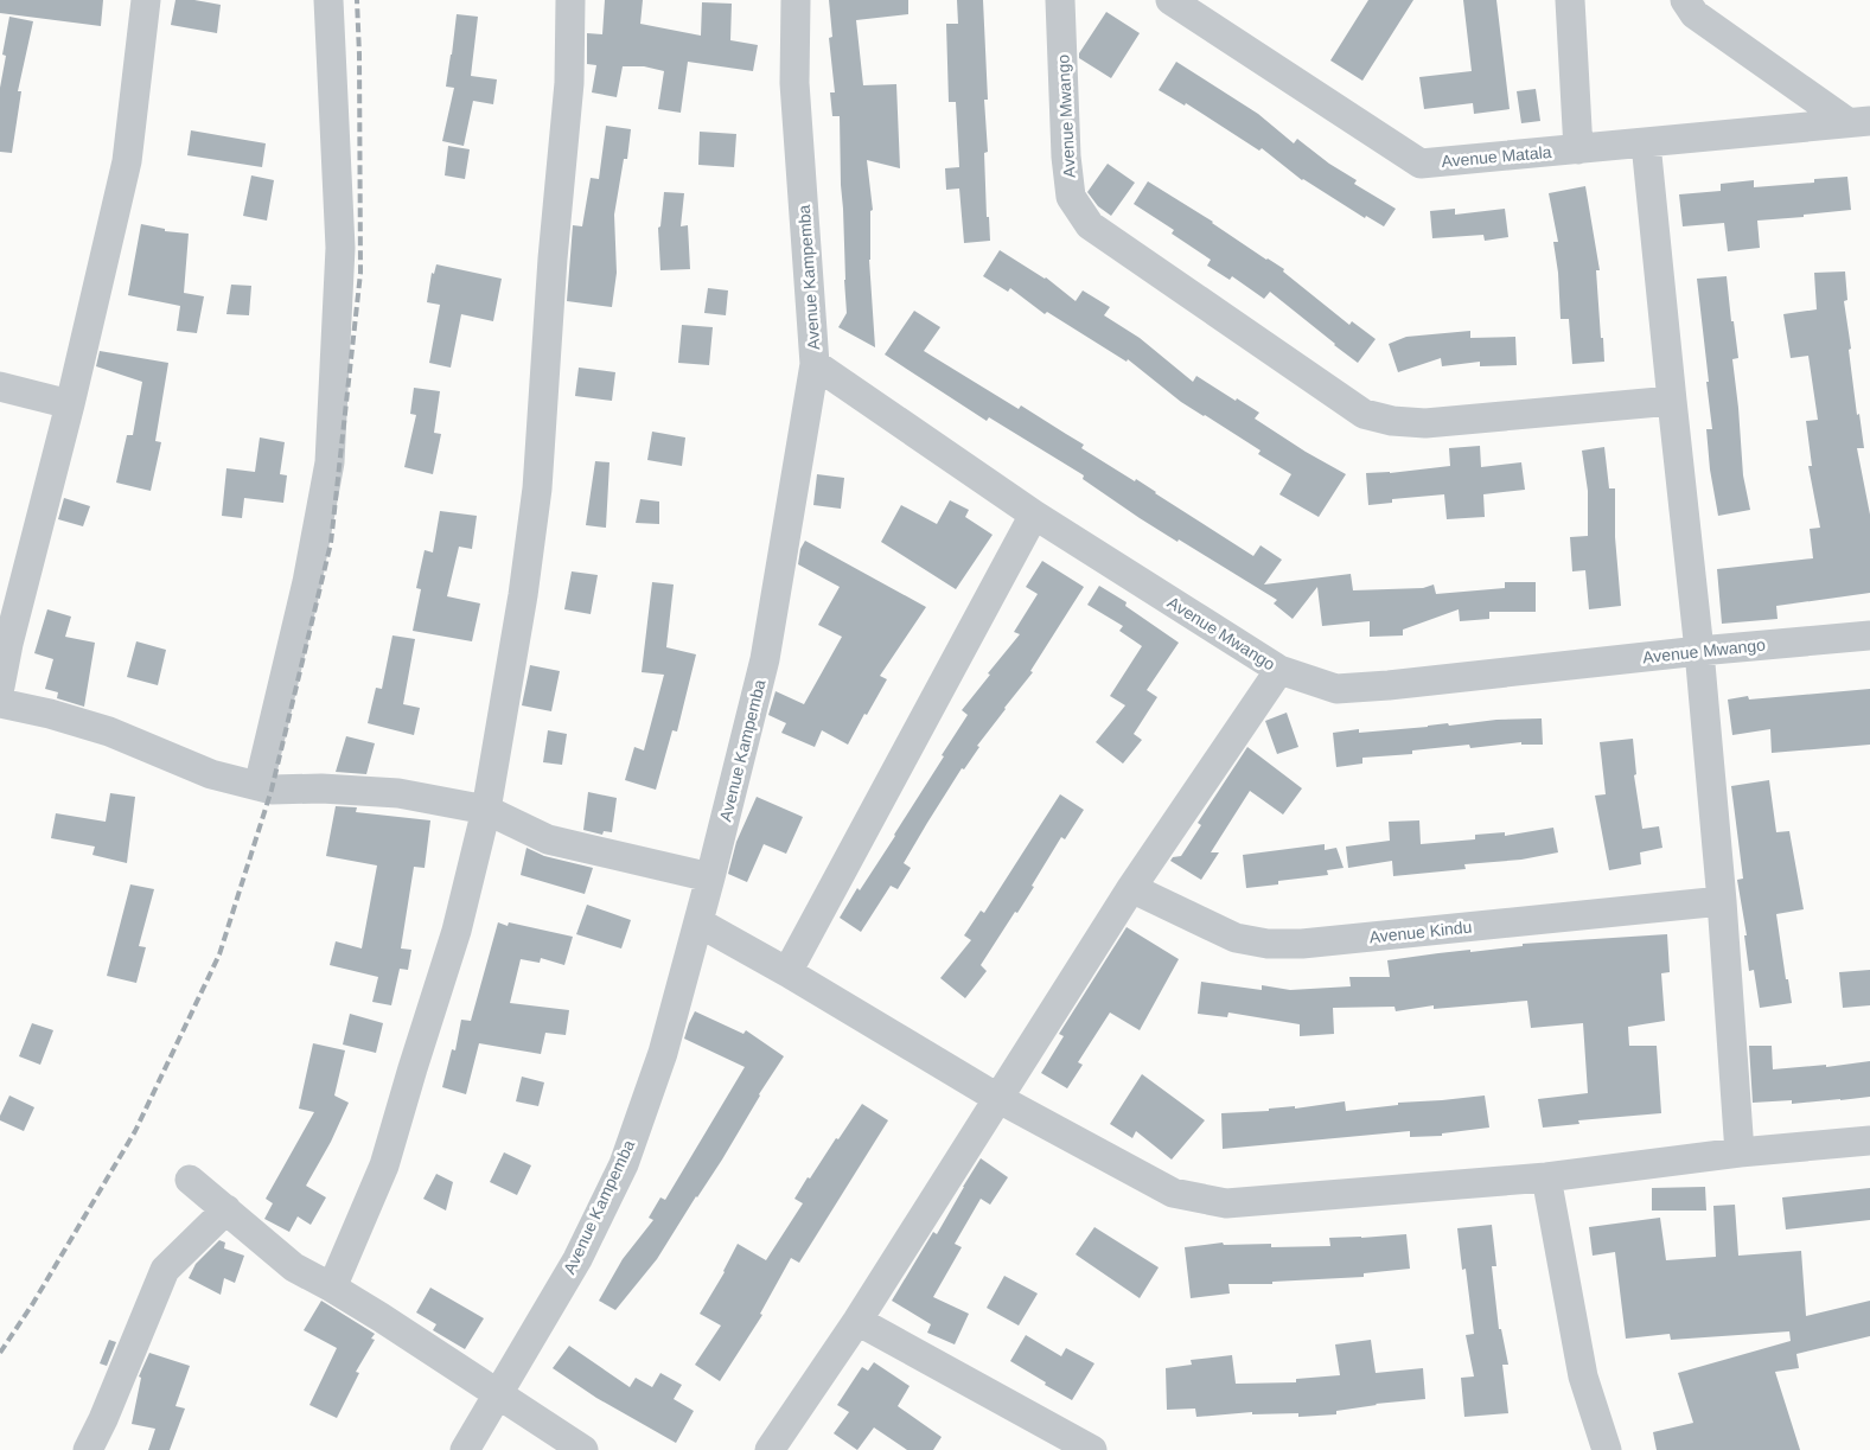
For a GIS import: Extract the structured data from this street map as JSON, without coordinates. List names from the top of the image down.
{
  "streets": {
    "street": [
      "Avenue Mwango",
      "Avenue Matala",
      "Avenue Kampemba",
      "Avenue Kindu"
    ]
  },
  "crossings": [
    ["Avenue Mwango", "Avenue Kampemba"]
  ]
}
